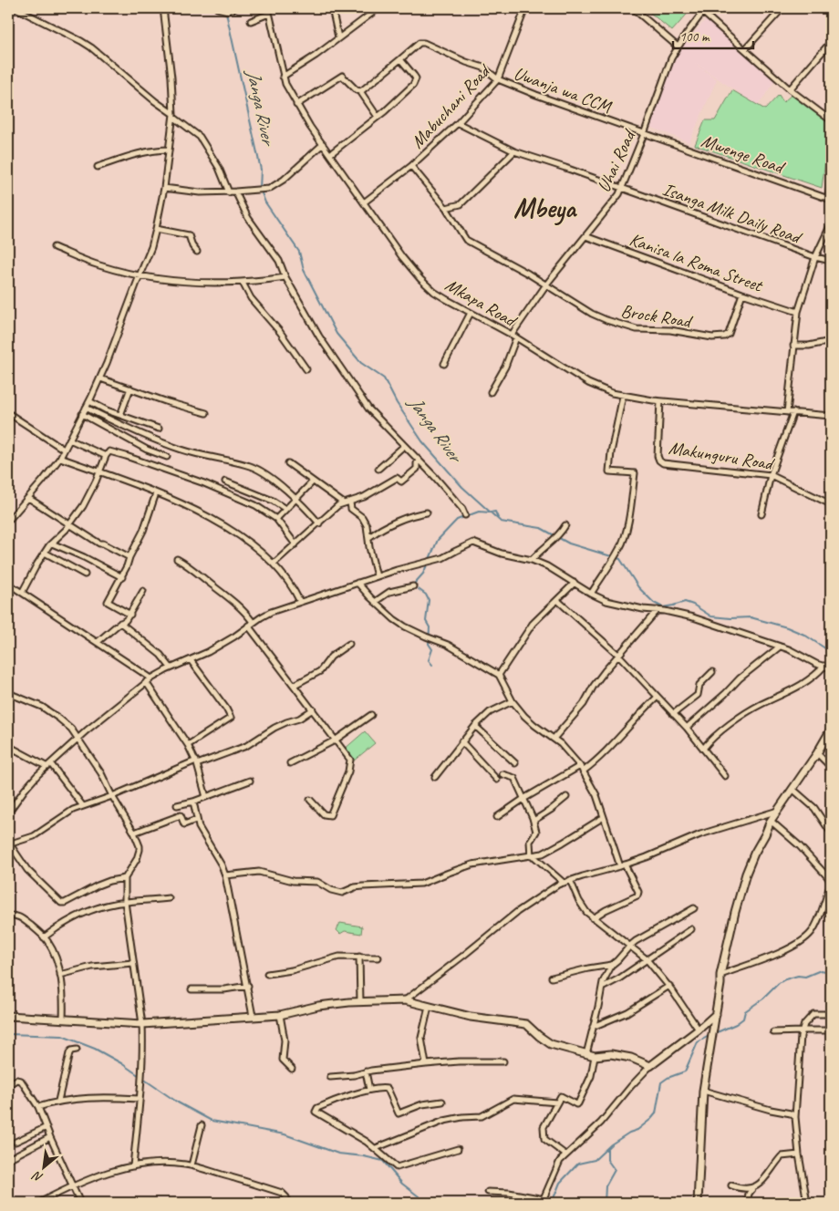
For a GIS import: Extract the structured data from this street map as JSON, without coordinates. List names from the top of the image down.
{
  "streets": {
    "street": [
      "Uwanja wa CCM",
      "Mabuchani Road",
      "Mwenge Road",
      "Uhai Road",
      "Isanga Milk Daily Road",
      "Kanisa la Roma Street",
      "Mkapa Road",
      "Brock Road",
      "Makunguru Road"
    ]
  },
  "crossings": [
    ["Uwanja wa CCM", "Mabuchani Road"],
    ["Uwanja wa CCM", "Mwenge Road"],
    ["Uwanja wa CCM", "Uhai Road"],
    ["Mabuchani Road", "Isanga Milk Daily Road"],
    ["Mabuchani Road", "Mkapa Road"],
    ["Mwenge Road", "Uhai Road"],
    ["Uhai Road", "Isanga Milk Daily Road"],
    ["Uhai Road", "Kanisa la Roma Street"],
    ["Uhai Road", "Mkapa Road"],
    ["Uhai Road", "Brock Road"],
    ["Kanisa la Roma Street", "Brock Road"],
    ["Mkapa Road", "Makunguru Road"]
  ],
  "districts": ["Mbeya"],
  "water": ["Janga River"],
  "scale_bar": "100 m",
  "north": "bottom left"
}
